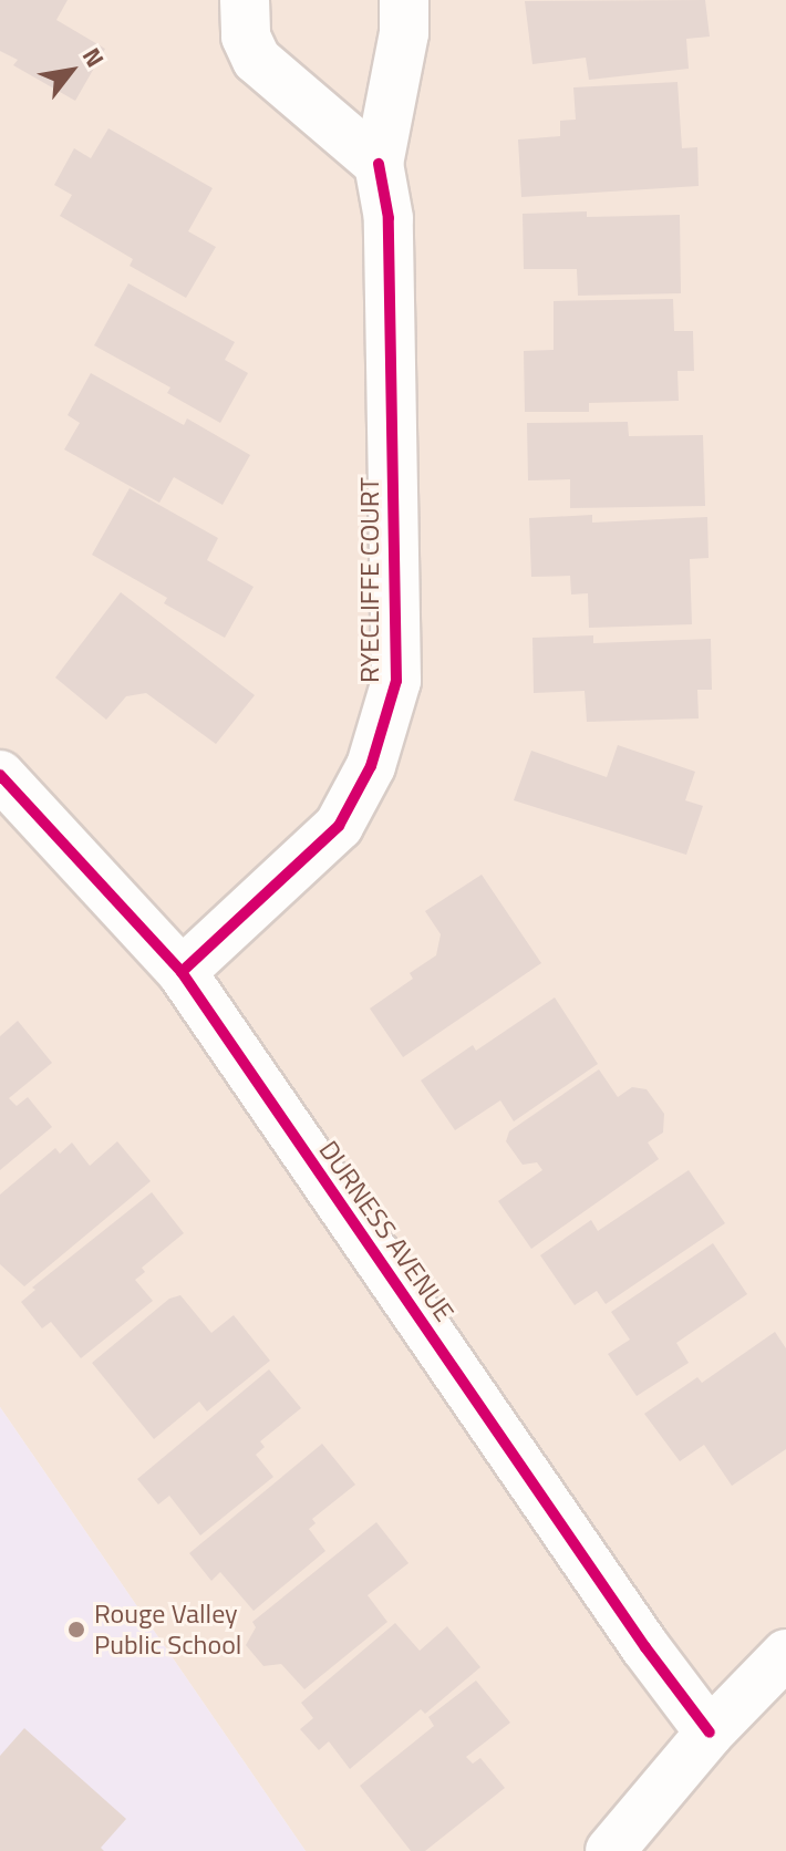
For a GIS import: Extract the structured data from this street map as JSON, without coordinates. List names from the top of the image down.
{
  "streets": {
    "street": ["RYECLIFFE COURT", "DURNESS AVENUE"]
  },
  "crossings": [
    ["RYECLIFFE COURT", "DURNESS AVENUE"]
  ],
  "places": ["Rouge Valley Public School"],
  "north": "top right"
}
